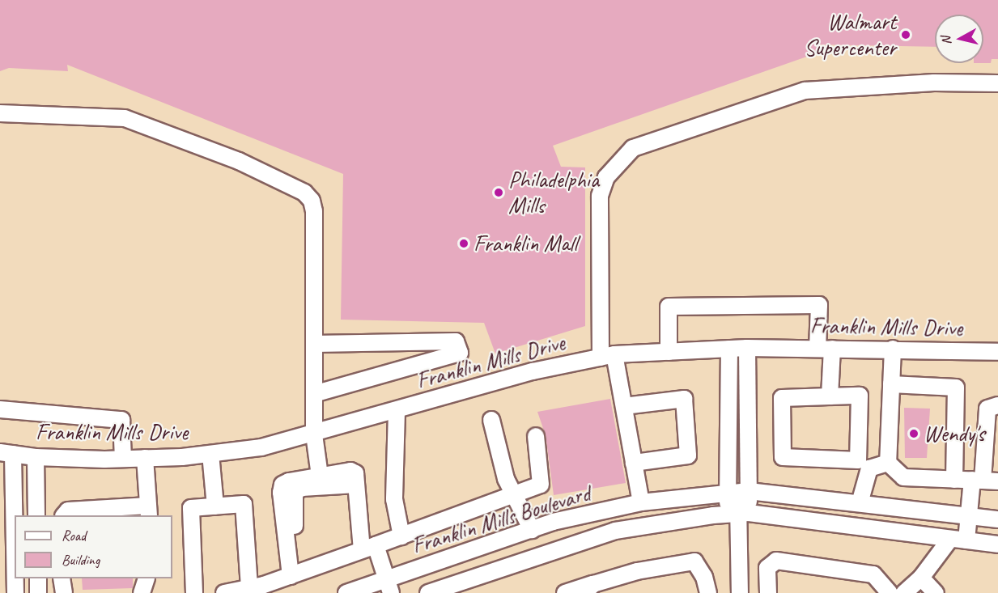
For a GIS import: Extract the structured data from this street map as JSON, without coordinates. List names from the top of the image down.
{
  "streets": {
    "street": ["Franklin Mills Drive", "Franklin Mills Boulevard"]
  },
  "places": [
    "Walmart Supercenter",
    "Philadelphia Mills",
    "Franklin Mall",
    "Wendy's"
  ],
  "legend": ["Road", "Building"],
  "north": "left"
}
